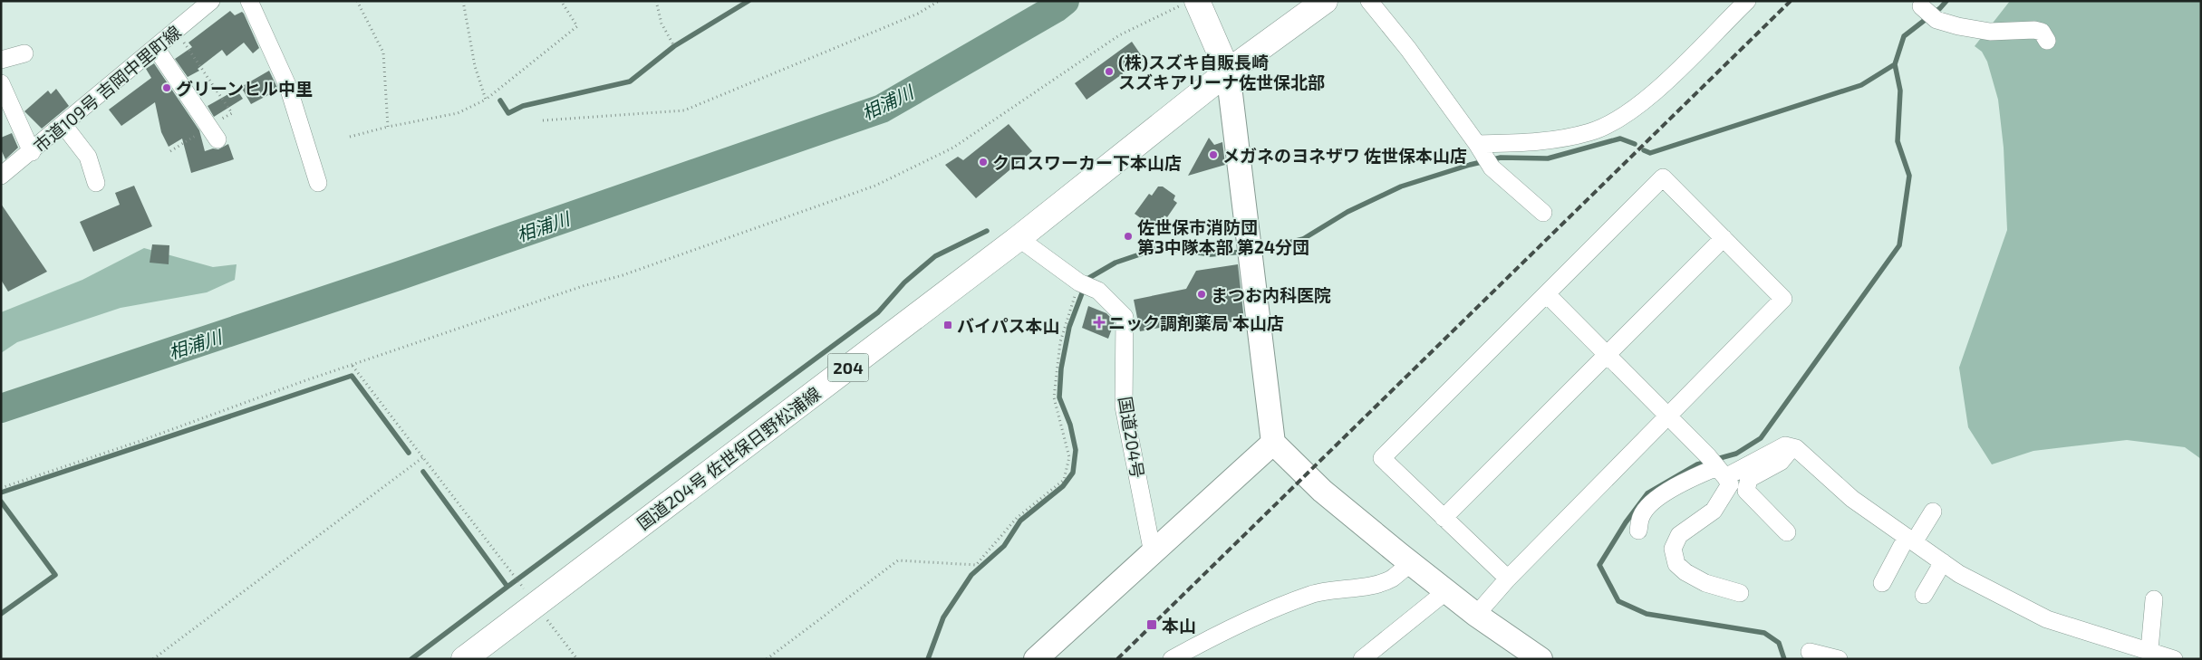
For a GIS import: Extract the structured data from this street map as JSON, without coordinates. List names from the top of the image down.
{
  "streets": {
    "main road": ["204", "国道204号 佐世保日野松浦線"],
    "street": ["市道109号 吉岡中里町線", "国道204号"]
  },
  "crossings": [
    ["204", "国道204号 佐世保日野松浦線"],
    ["国道204号", "国道204号 佐世保日野松浦線"]
  ],
  "water": ["相浦川"],
  "places": {
    "other": [
      "(株)スズキ自販長崎 スズキアリーナ佐世保北部",
      "グリーンヒル中里",
      "メガネのヨネザワ 佐世保本山店",
      "クロスワーカー下本山店",
      "佐世保市消防団 第3中隊本部 第24分団",
      "まつお内科医院"
    ],
    "health": ["ニック調剤薬局 本山店"],
    "transit": ["バイパス本山", "本山"]
  }
}
